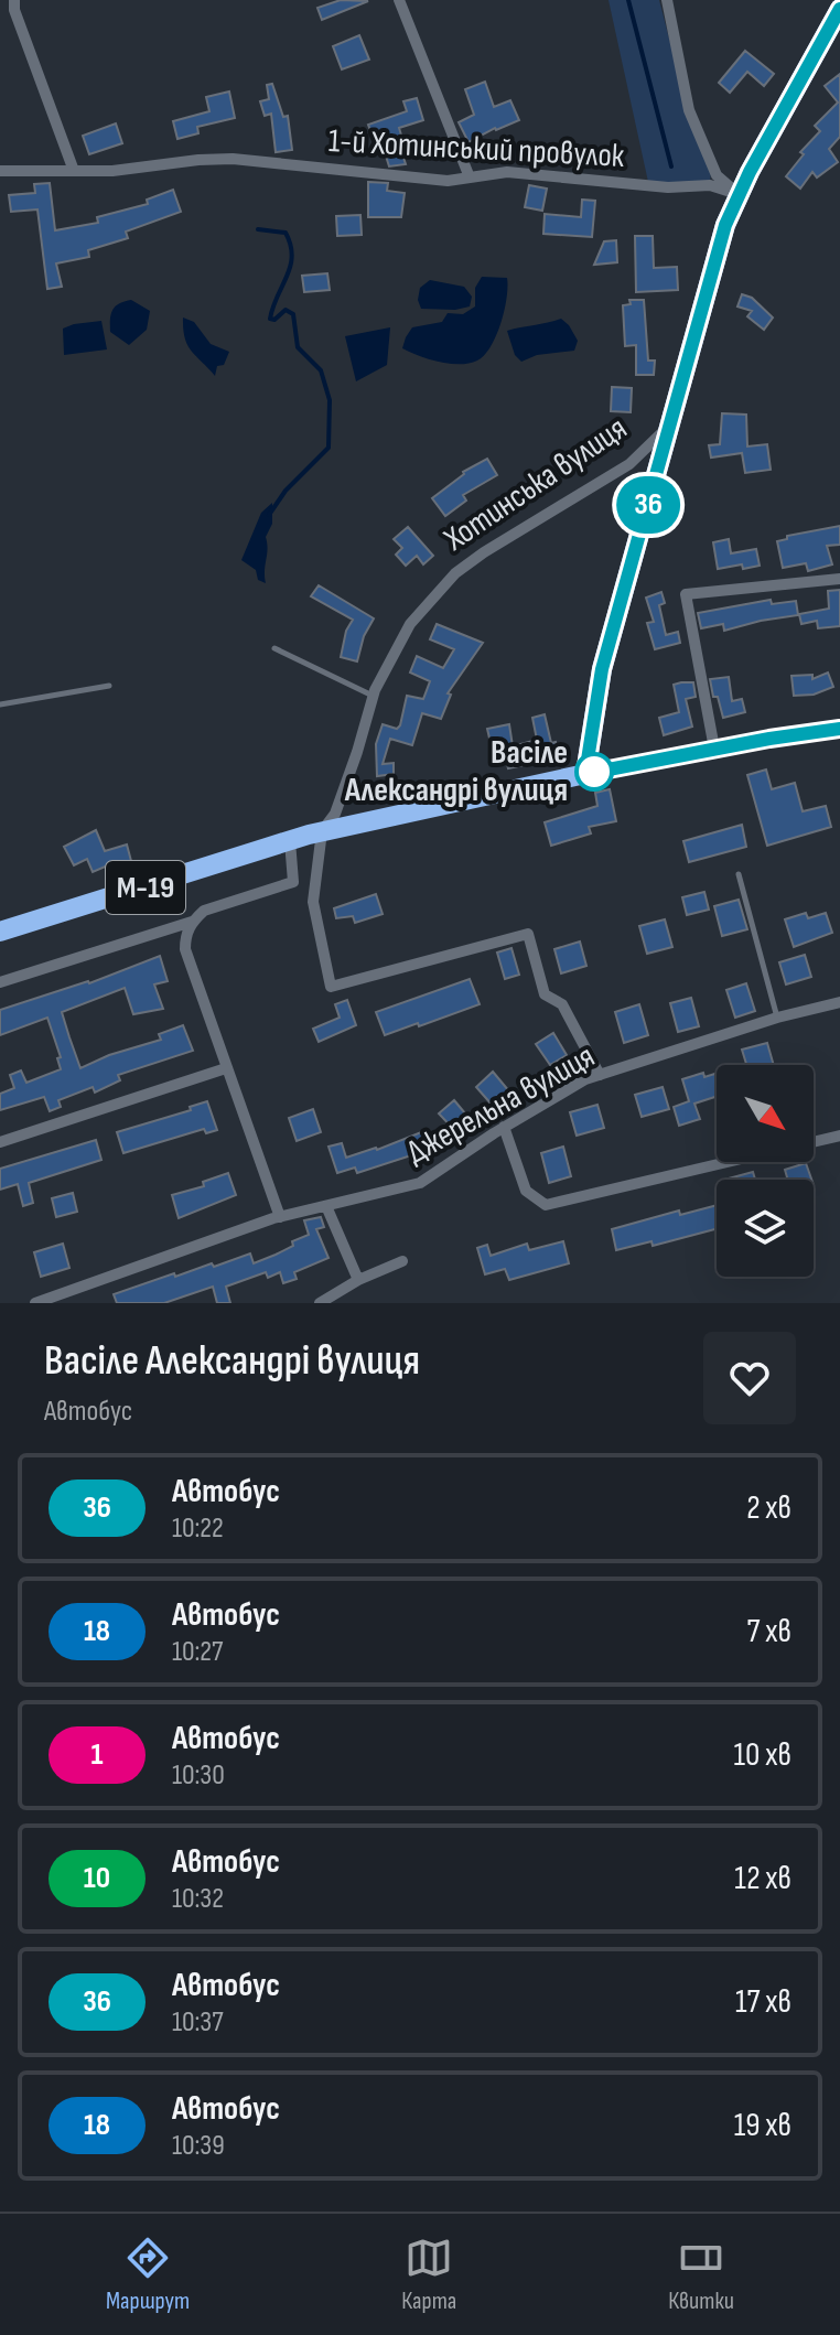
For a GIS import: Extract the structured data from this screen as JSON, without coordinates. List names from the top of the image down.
{
  "streets": {
    "highway": ["Хотинська вулиця", "М-19"],
    "street": ["1-й Хотинський провулок", "Джерельна вулиця"]
  },
  "crossings": [
    ["1-й Хотинський провулок", "Хотинська вулиця"],
    ["Хотинська вулиця", "М-19"]
  ],
  "places": ["Васіле Александрі вулиця"],
  "lines": ["bus line 36"],
  "north": "bottom right",
  "page": {
    "on_map": "36",
    "heading": ["Васіле Александрі вулиця", "Автобус"],
    "list": [
      {
        "mark": "36",
        "name": "Автобус",
        "note": "10:22",
        "value": "2 хв"
      },
      {
        "mark": "18",
        "name": "Автобус",
        "note": "10:27",
        "value": "7 хв"
      },
      {
        "mark": "1",
        "name": "Автобус",
        "note": "10:30",
        "value": "10 хв"
      },
      {
        "mark": "10",
        "name": "Автобус",
        "note": "10:32",
        "value": "12 хв"
      },
      {
        "mark": "36",
        "name": "Автобус",
        "note": "10:37",
        "value": "17 хв"
      },
      {
        "mark": "18",
        "name": "Автобус",
        "note": "10:39",
        "value": "19 хв"
      }
    ],
    "tabs": ["Маршрут", "Карта", "Квитки"]
  }
}
